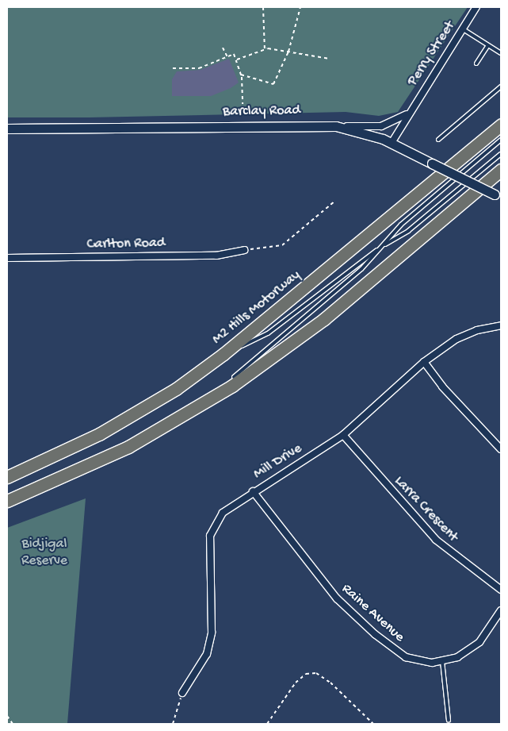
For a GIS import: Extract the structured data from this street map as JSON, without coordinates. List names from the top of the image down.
{
  "streets": {
    "highway": ["M2 Hills Motorway"],
    "main road": ["Barclay Road"],
    "street": [
      "Perry Street",
      "Carlton Road",
      "Mill Drive",
      "Larra Crescent",
      "Raine Avenue"
    ]
  },
  "crossings": [
    ["Perry Street", "Barclay Road"],
    ["Mill Drive", "Larra Crescent"],
    ["Mill Drive", "Raine Avenue"]
  ],
  "parks": ["Bidjigal Reserve"]
}
